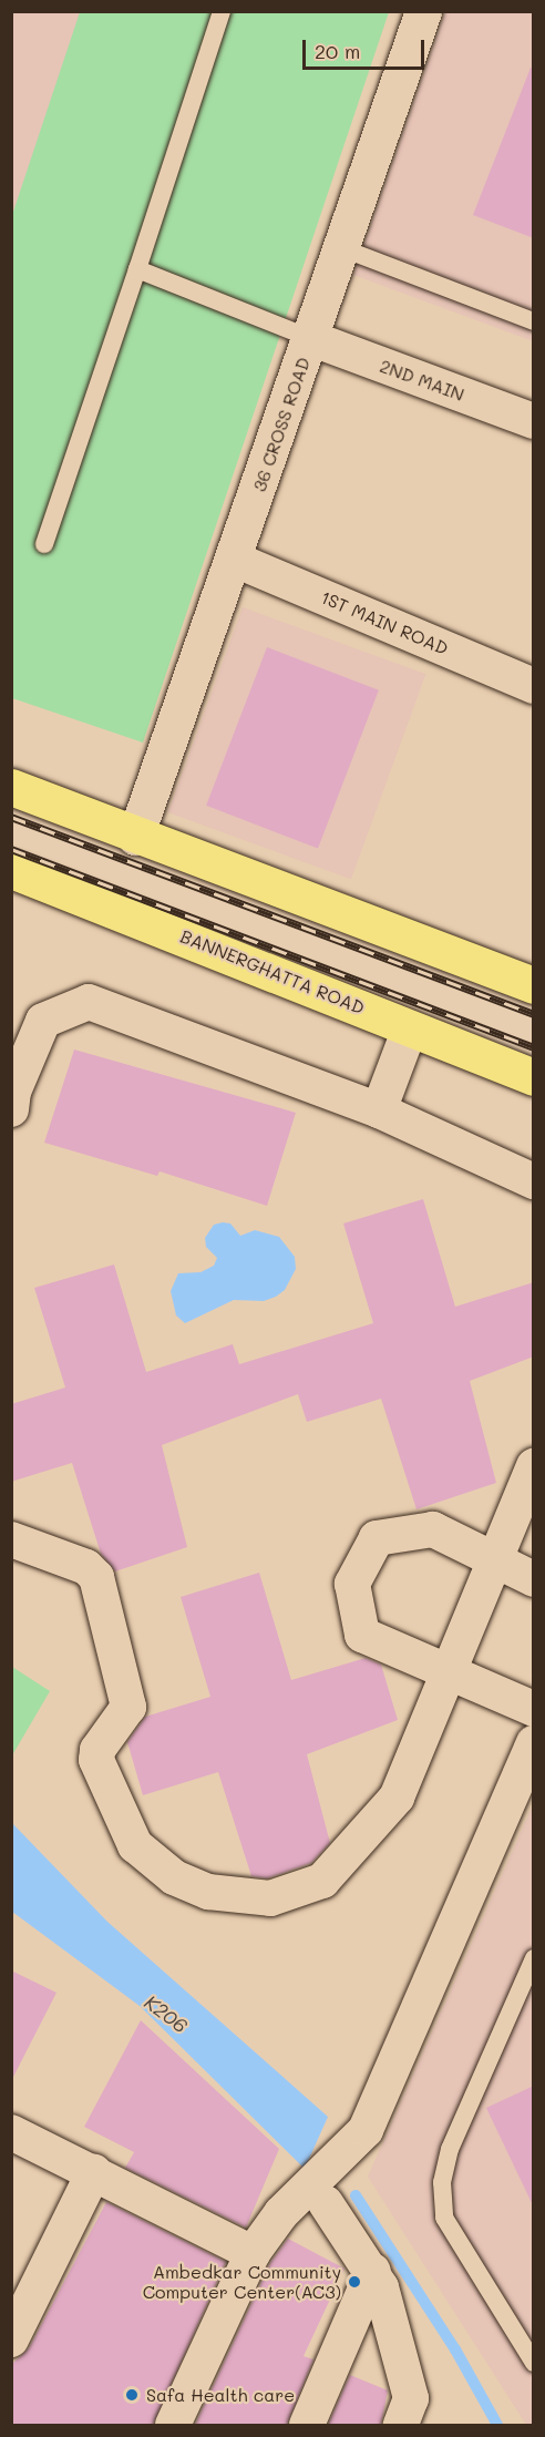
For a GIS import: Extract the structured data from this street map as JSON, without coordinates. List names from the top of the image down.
{
  "streets": {
    "main road": ["BANNERGHATTA ROAD"],
    "street": ["2ND MAIN", "36 CROSS ROAD", "1ST MAIN ROAD"]
  },
  "crossings": [
    ["2ND MAIN", "36 CROSS ROAD"],
    ["36 CROSS ROAD", "1ST MAIN ROAD"]
  ],
  "water": ["K206"],
  "places": ["Ambedkar Community Computer Center(AC3)", "Safa Health care"],
  "scale_bar": "20 m"
}
